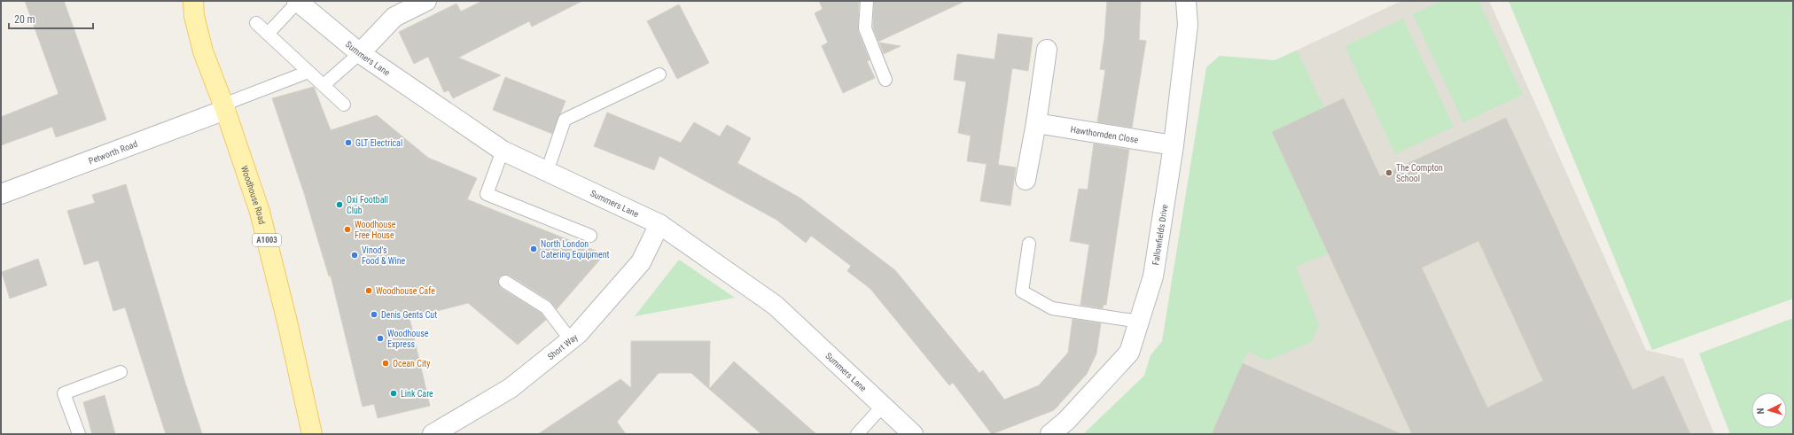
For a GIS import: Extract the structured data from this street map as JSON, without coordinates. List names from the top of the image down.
{
  "streets": {
    "main road": ["Woodhouse Road", "A1003"],
    "street": [
      "Summers Lane",
      "Hawthornden Close",
      "Petworth Road",
      "Fallowfields Drive",
      "Short Way"
    ]
  },
  "crossings": [
    ["Summers Lane", "Short Way"],
    ["Hawthornden Close", "Fallowfields Drive"],
    ["Petworth Road", "Woodhouse Road"]
  ],
  "places": [
    "GLT Electrical",
    "The Compton School",
    "Oxi Football Club",
    "Woodhouse Free House",
    "North London Catering Equipment",
    "Vinod's Food & Wine",
    "Woodhouse Cafe",
    "Denis Gents Cut",
    "Woodhouse Express",
    "Ocean City",
    "Link Care"
  ],
  "scale_bar": "20 m",
  "north": "left"
}
